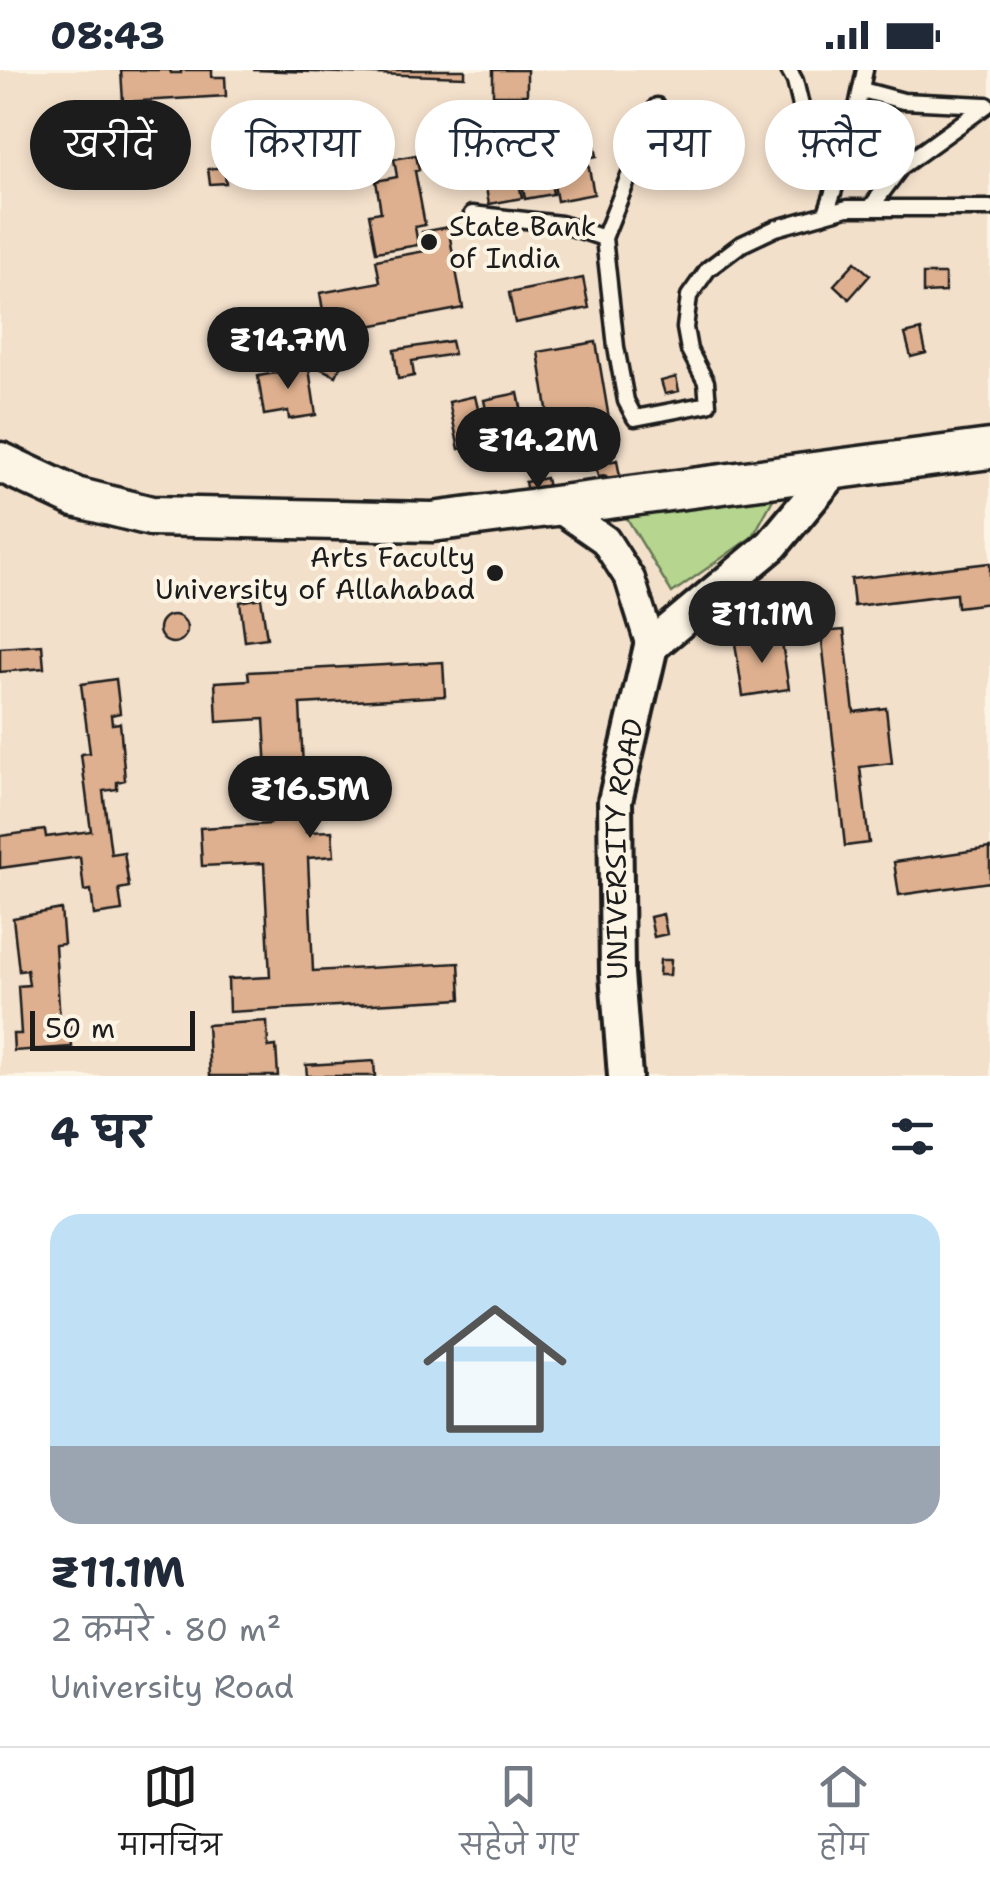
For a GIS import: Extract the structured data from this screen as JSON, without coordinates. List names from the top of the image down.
{
  "streets": {
    "street": ["UNIVERSITY ROAD"]
  },
  "places": ["State Bank of India", "Arts Faculty University of Allahabad"],
  "scale_bar": "50 m",
  "page": {
    "status": "08:43",
    "chip": [
      "खरीदें",
      "किराया",
      "फ़िल्टर",
      "नया",
      "फ़्लैट"
    ],
    "price": [
      "₹14.7M",
      "₹14.2M",
      "₹11.1M",
      "₹16.5M"
    ],
    "scale": "50 m",
    "heading": "4 घर",
    "list": [
      {
        "name": "₹11.1M",
        "note": "2 कमरे · 80 m² · University Road"
      }
    ],
    "tabs": ["मानचित्र", "सहेजे गए", "होम"]
  }
}
